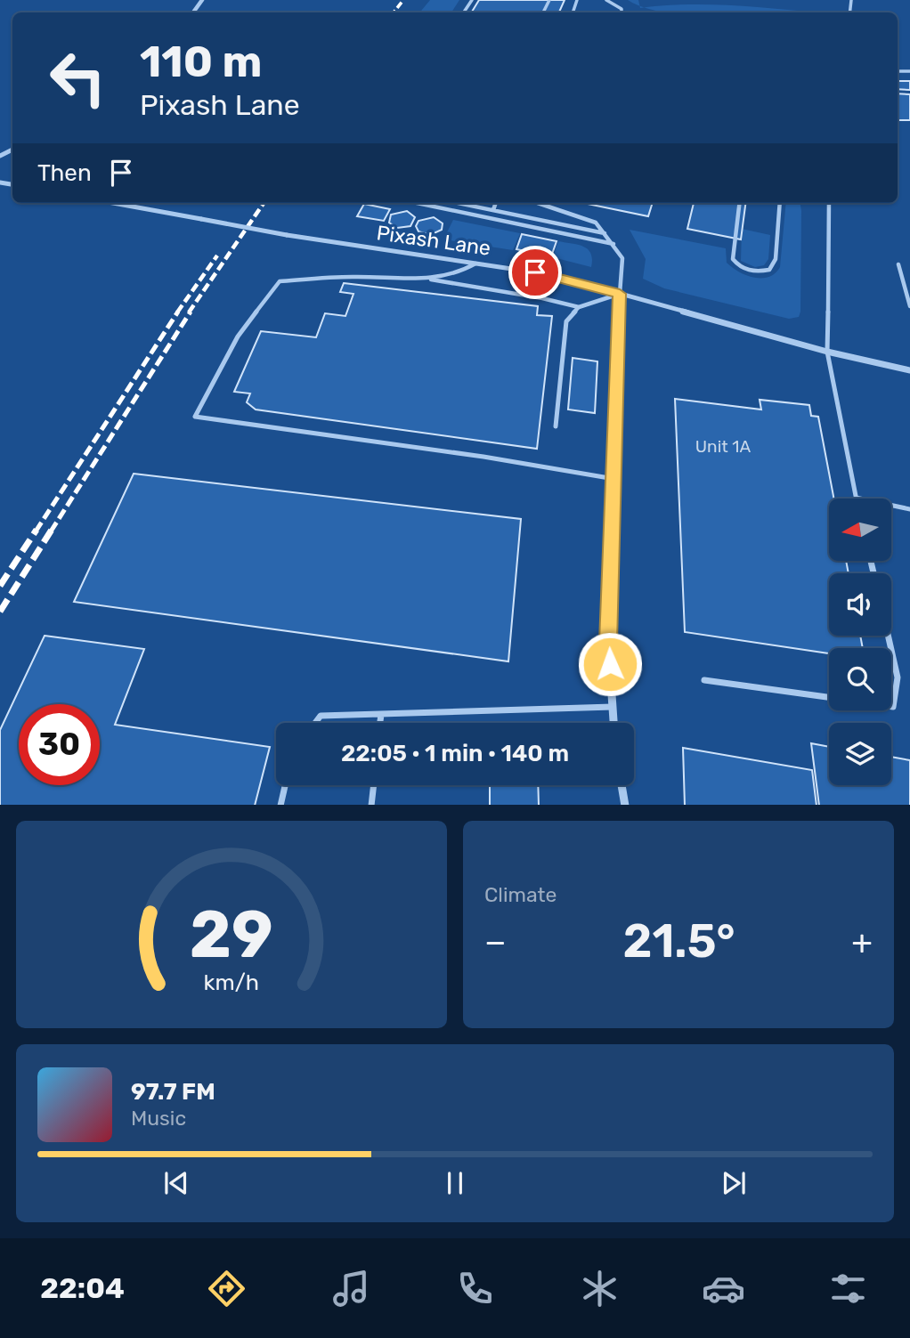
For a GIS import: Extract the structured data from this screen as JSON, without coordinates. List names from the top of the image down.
{
  "streets": {
    "street": ["Pixash Lane"]
  },
  "house_numbers": ["Unit 1A"],
  "north": "left",
  "page": {
    "turn": ["110 m", "Pixash Lane"],
    "then": "Then",
    "limit": "30",
    "trip": "22:05 · 1 min · 140 m",
    "tile": "Climate",
    "heat": ["−", "21.5°", "+"],
    "song": ["97.7 FM", "Music"],
    "tabs": "22:04",
    "gauge": ["29", "km/h"]
  }
}
